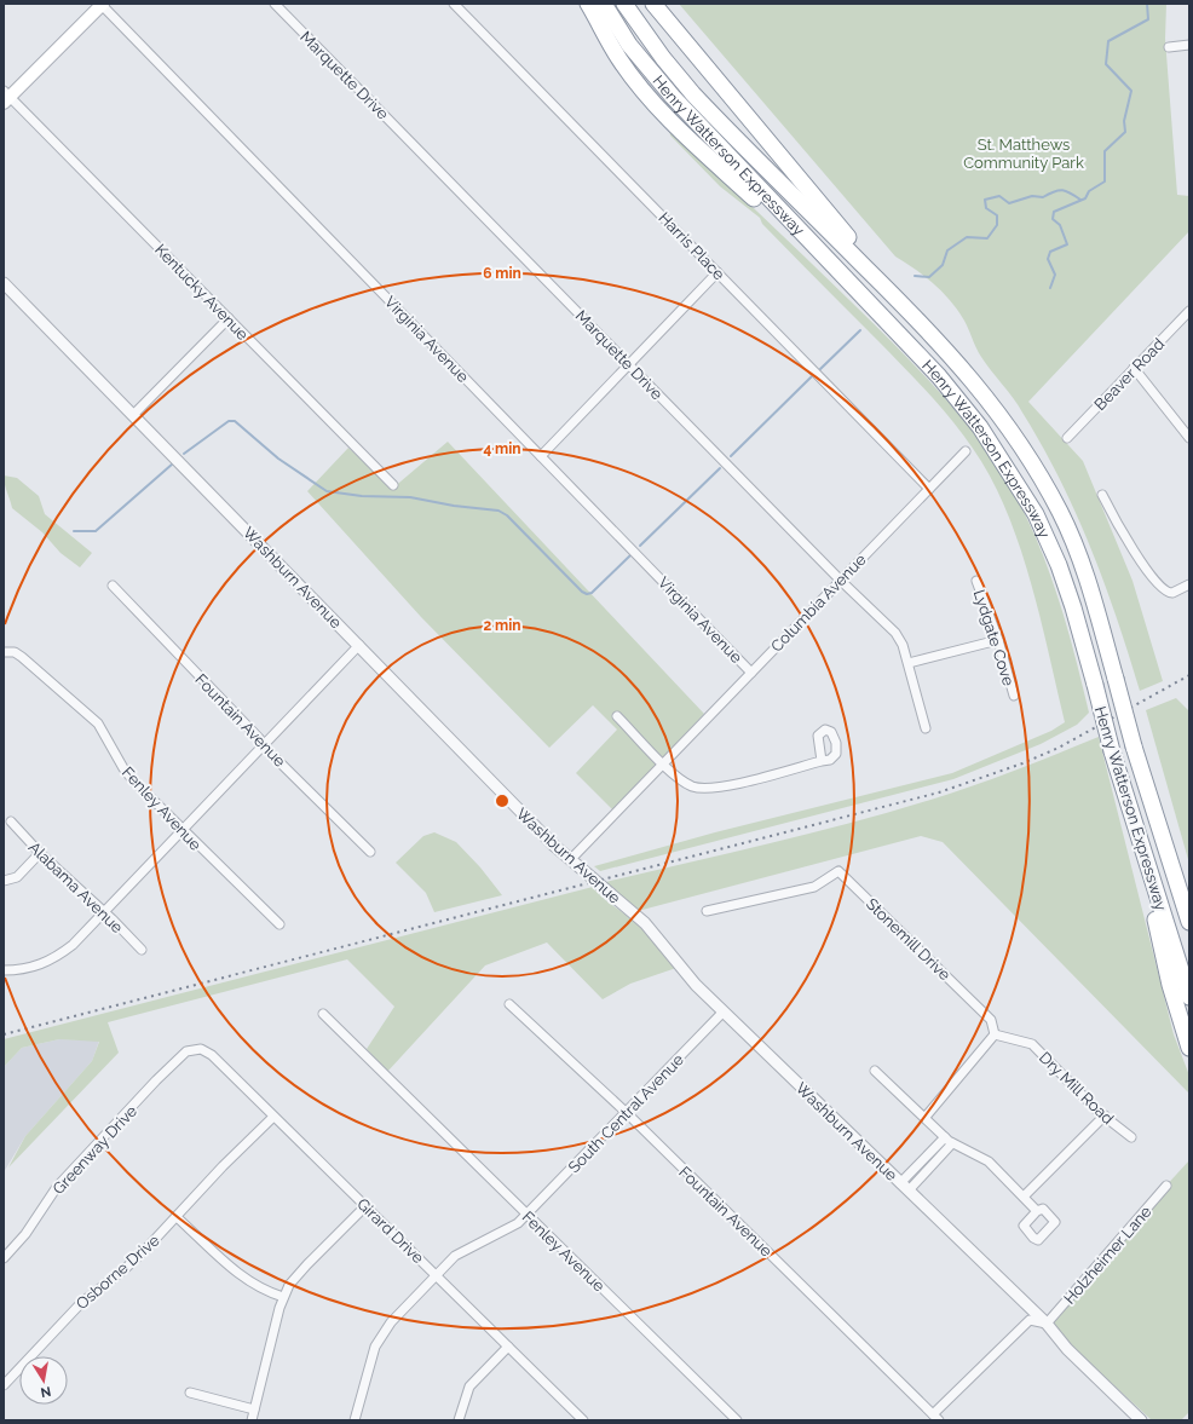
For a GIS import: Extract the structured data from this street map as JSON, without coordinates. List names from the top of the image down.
{
  "streets": {
    "highway": ["Henry Watterson Expressway"],
    "street": [
      "Marquette Drive",
      "Harris Place",
      "Kentucky Avenue",
      "Virginia Avenue",
      "Beaver Road",
      "Washburn Avenue",
      "Columbia Avenue",
      "Lydgate Cove",
      "Fountain Avenue",
      "Fenley Avenue",
      "Alabama Avenue",
      "Stonemill Drive",
      "Dry Mill Road",
      "South Central Avenue",
      "Greenway Drive",
      "Girard Drive",
      "Holzheimer Lane",
      "Osborne Drive"
    ]
  },
  "crossings": [
    ["Marquette Drive", "Columbia Avenue"],
    ["Harris Place", "Columbia Avenue"],
    ["Virginia Avenue", "Columbia Avenue"],
    ["Washburn Avenue", "Columbia Avenue"],
    ["Washburn Avenue", "South Central Avenue"],
    ["Washburn Avenue", "Holzheimer Lane"],
    ["Fountain Avenue", "South Central Avenue"],
    ["Fenley Avenue", "South Central Avenue"],
    ["Stonemill Drive", "Dry Mill Road"],
    ["South Central Avenue", "Girard Drive"],
    ["Greenway Drive", "Girard Drive"],
    ["Girard Drive", "Osborne Drive"]
  ],
  "parks": ["St. Matthews Community Park"],
  "north": "bottom",
  "rings": ["6 min", "4 min", "2 min"]
}
